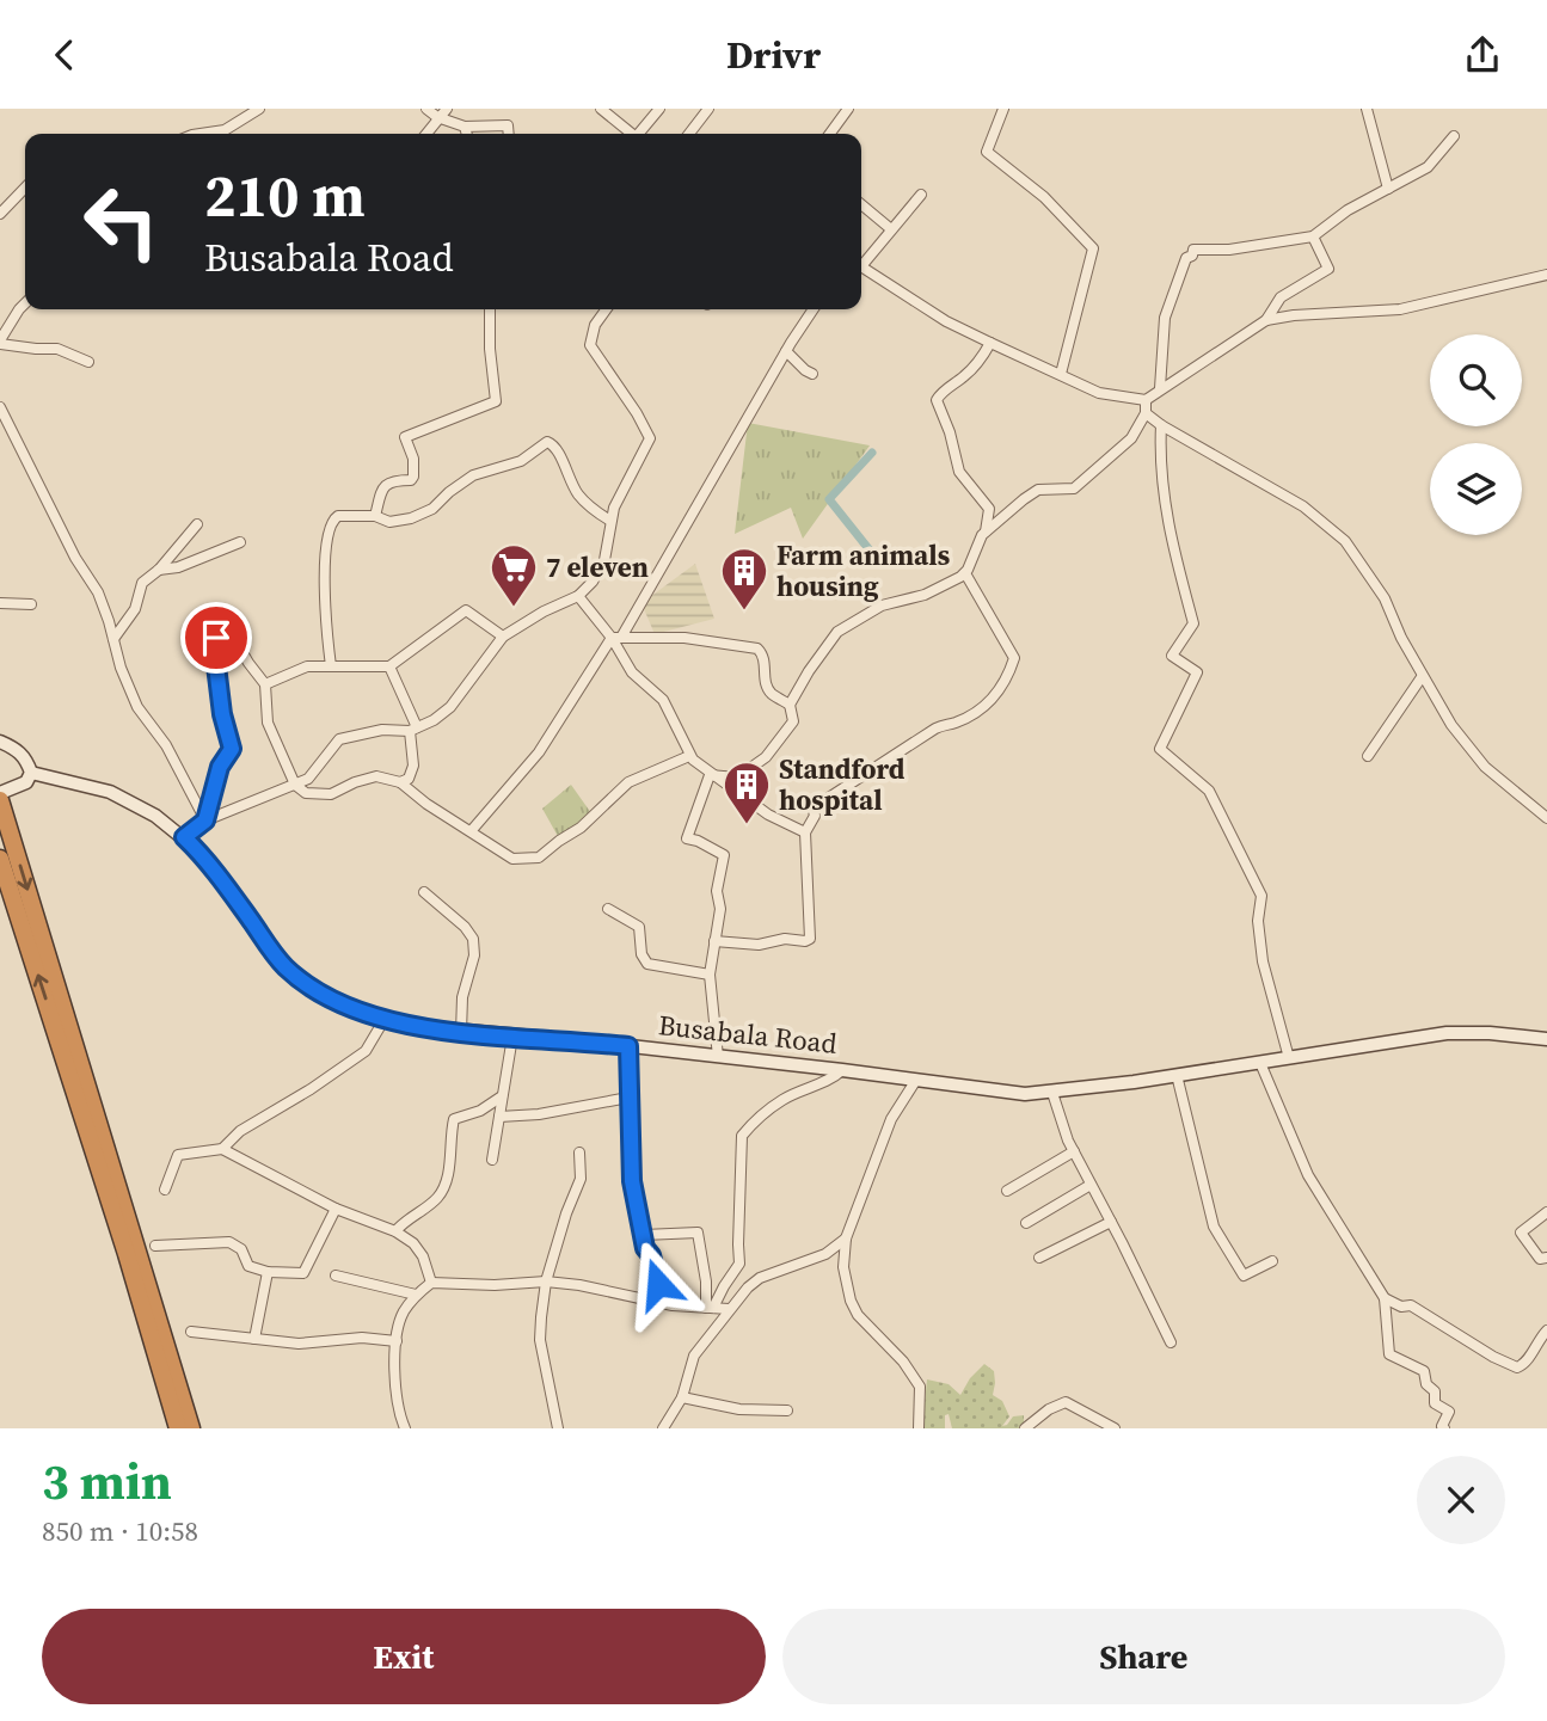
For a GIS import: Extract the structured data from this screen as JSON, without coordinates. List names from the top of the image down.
{
  "streets": {
    "street": ["Busabala Road"]
  },
  "places": {
    "supermarket": ["7 eleven"],
    "building": ["Farm animals housing", "Standford hospital"]
  },
  "page": {
    "header": "Drivr",
    "turn": ["210 m", "Busabala Road"],
    "heading": ["3 min", "850 m · 10:58"],
    "buttons": ["Exit", "Share"]
  }
}
